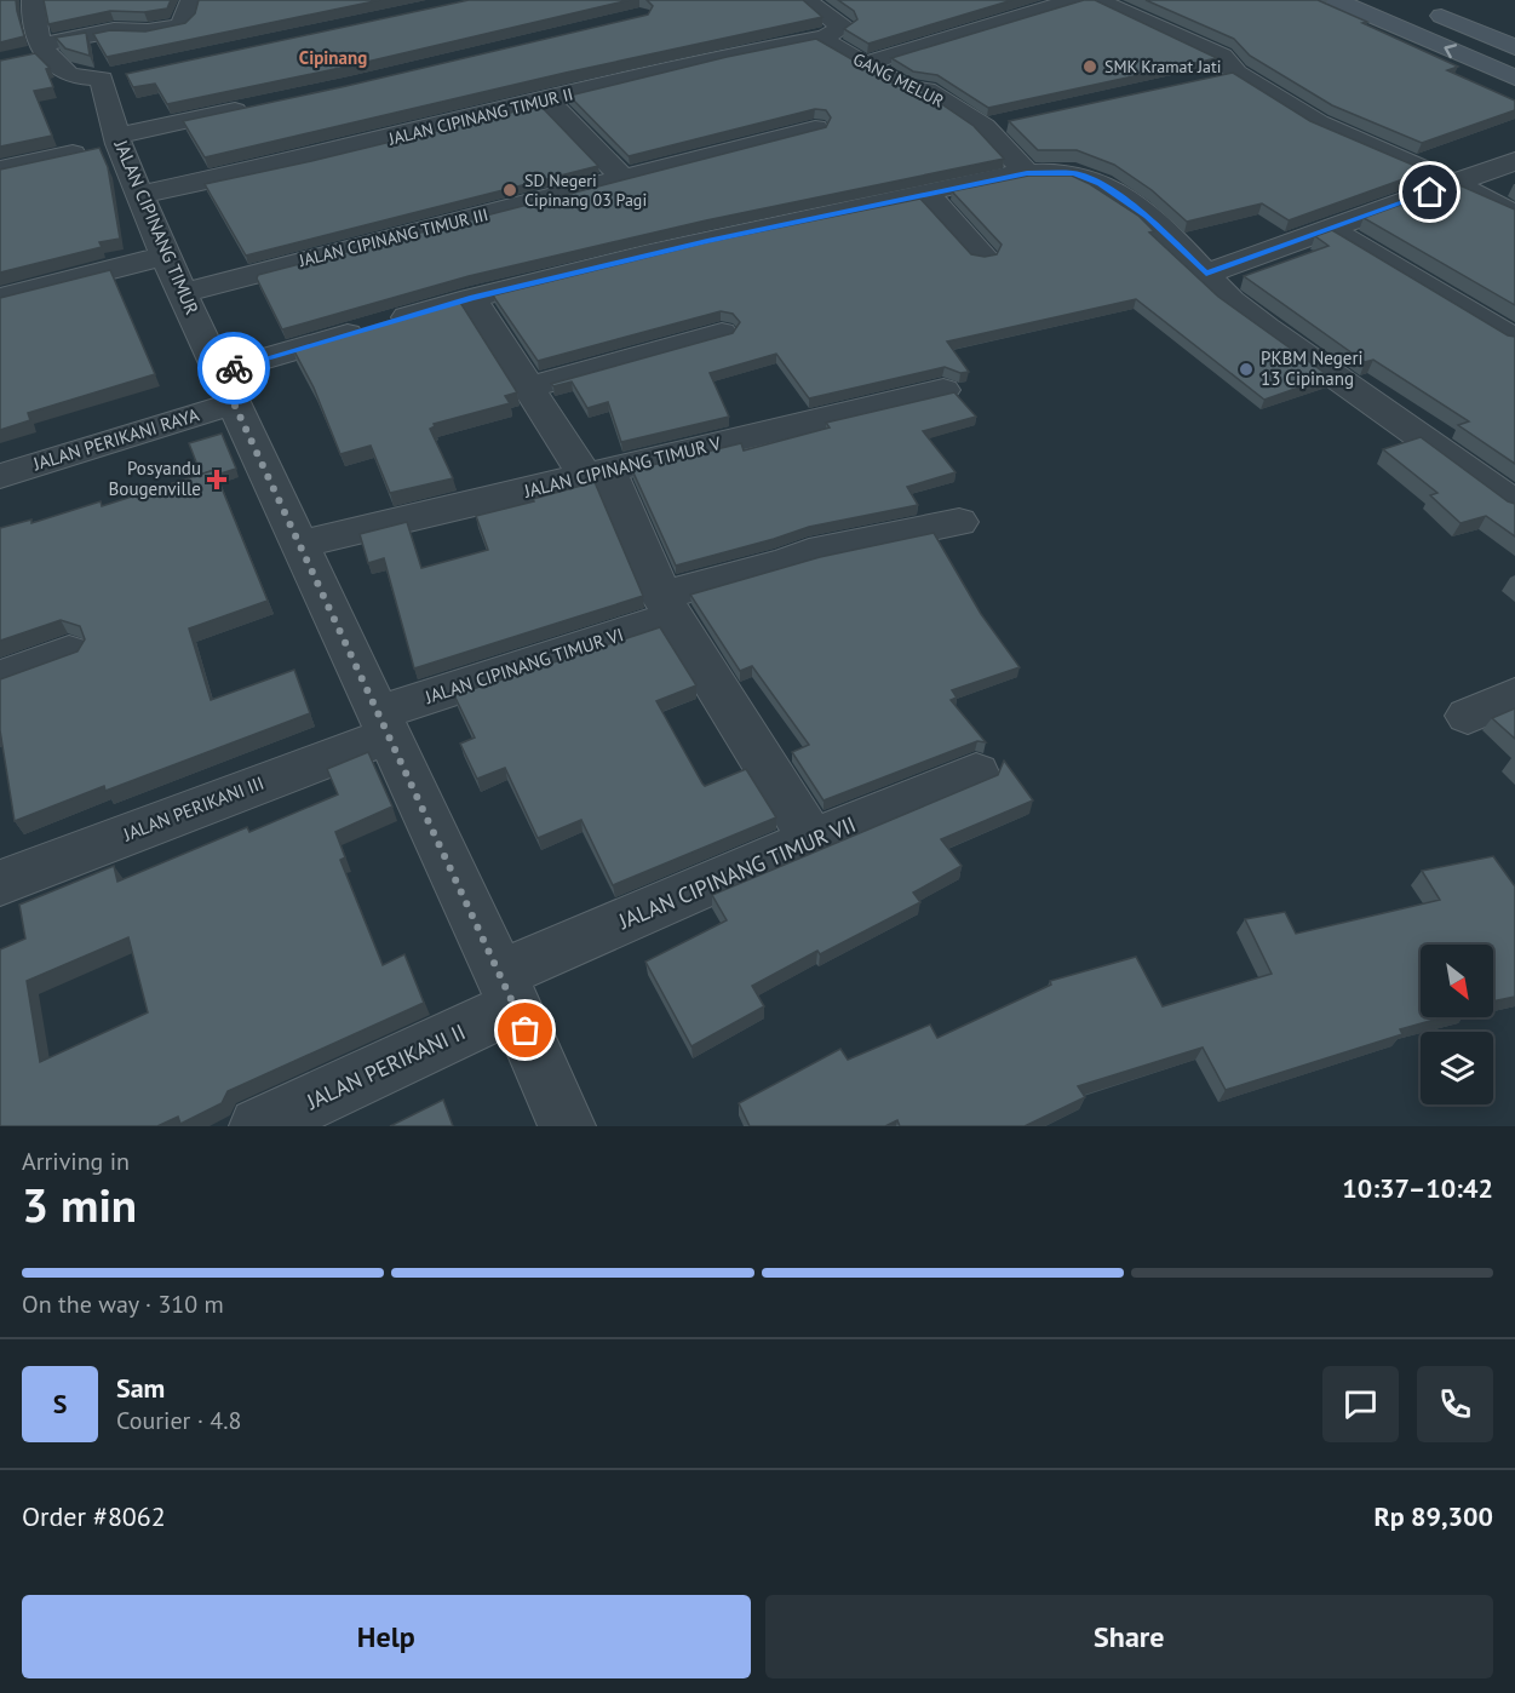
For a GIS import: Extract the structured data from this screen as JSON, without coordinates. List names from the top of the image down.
{
  "streets": {
    "street": [
      "GANG MELUR",
      "JALAN CIPINANG TIMUR II",
      "JALAN CIPINANG TIMUR",
      "JALAN CIPINANG TIMUR III",
      "JALAN PERIKANI RAYA",
      "JALAN CIPINANG TIMUR V",
      "JALAN CIPINANG TIMUR VI",
      "JALAN PERIKANI III",
      "JALAN CIPINANG TIMUR VII",
      "JALAN PERIKANI II"
    ]
  },
  "crossings": [
    ["GANG MELUR", "JALAN CIPINANG TIMUR II"],
    ["GANG MELUR", "JALAN PERIKANI RAYA"],
    ["JALAN CIPINANG TIMUR II", "JALAN CIPINANG TIMUR"],
    ["JALAN CIPINANG TIMUR", "JALAN CIPINANG TIMUR III"],
    ["JALAN CIPINANG TIMUR", "JALAN PERIKANI RAYA"],
    ["JALAN CIPINANG TIMUR", "JALAN CIPINANG TIMUR V"],
    ["JALAN CIPINANG TIMUR", "JALAN CIPINANG TIMUR VI"],
    ["JALAN CIPINANG TIMUR", "JALAN PERIKANI III"],
    ["JALAN CIPINANG TIMUR", "JALAN CIPINANG TIMUR VII"],
    ["JALAN CIPINANG TIMUR", "JALAN PERIKANI II"],
    ["JALAN CIPINANG TIMUR VI", "JALAN PERIKANI III"],
    ["JALAN CIPINANG TIMUR VII", "JALAN PERIKANI II"]
  ],
  "districts": ["Cipinang"],
  "places": {
    "other": ["SMK Kramat Jati", "SD Negeri Cipinang 03 Pagi", "PKBM Negeri 13 Cipinang"],
    "health": ["Posyandu Bougenville"]
  },
  "north": "bottom right",
  "page": {
    "heading": ["3 min", "Arriving in", "10:37–10:42"],
    "panel": [
      "Sam",
      "Courier · 4.8",
      "Order #8062",
      "Rp 89,300"
    ],
    "bar": "On the way · 310 m",
    "round": "S",
    "buttons": ["Help", "Share"]
  }
}
